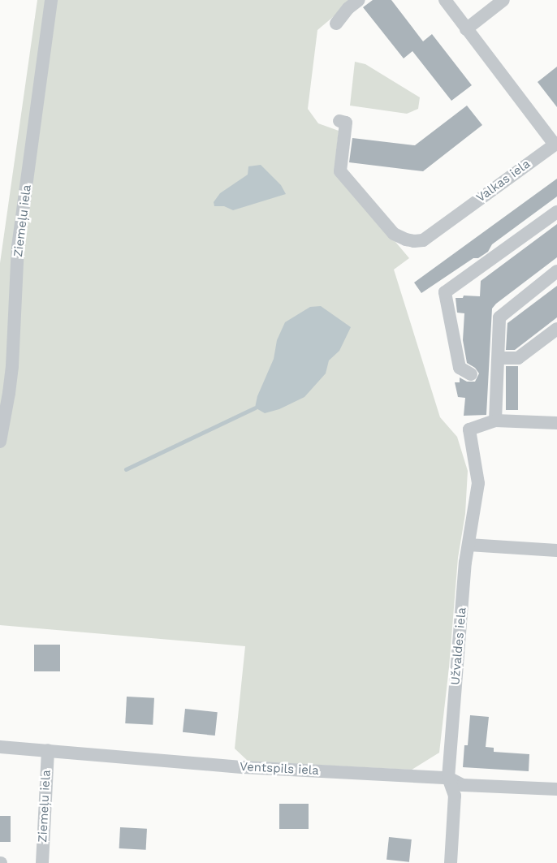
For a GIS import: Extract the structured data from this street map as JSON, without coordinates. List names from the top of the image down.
{
  "streets": {
    "street": [
      "Valkas iela",
      "Ziemeļu iela",
      "Užvaldes iela",
      "Ventspils iela"
    ]
  },
  "crossings": [
    ["Ziemeļu iela", "Ventspils iela"],
    ["Užvaldes iela", "Ventspils iela"]
  ]
}
